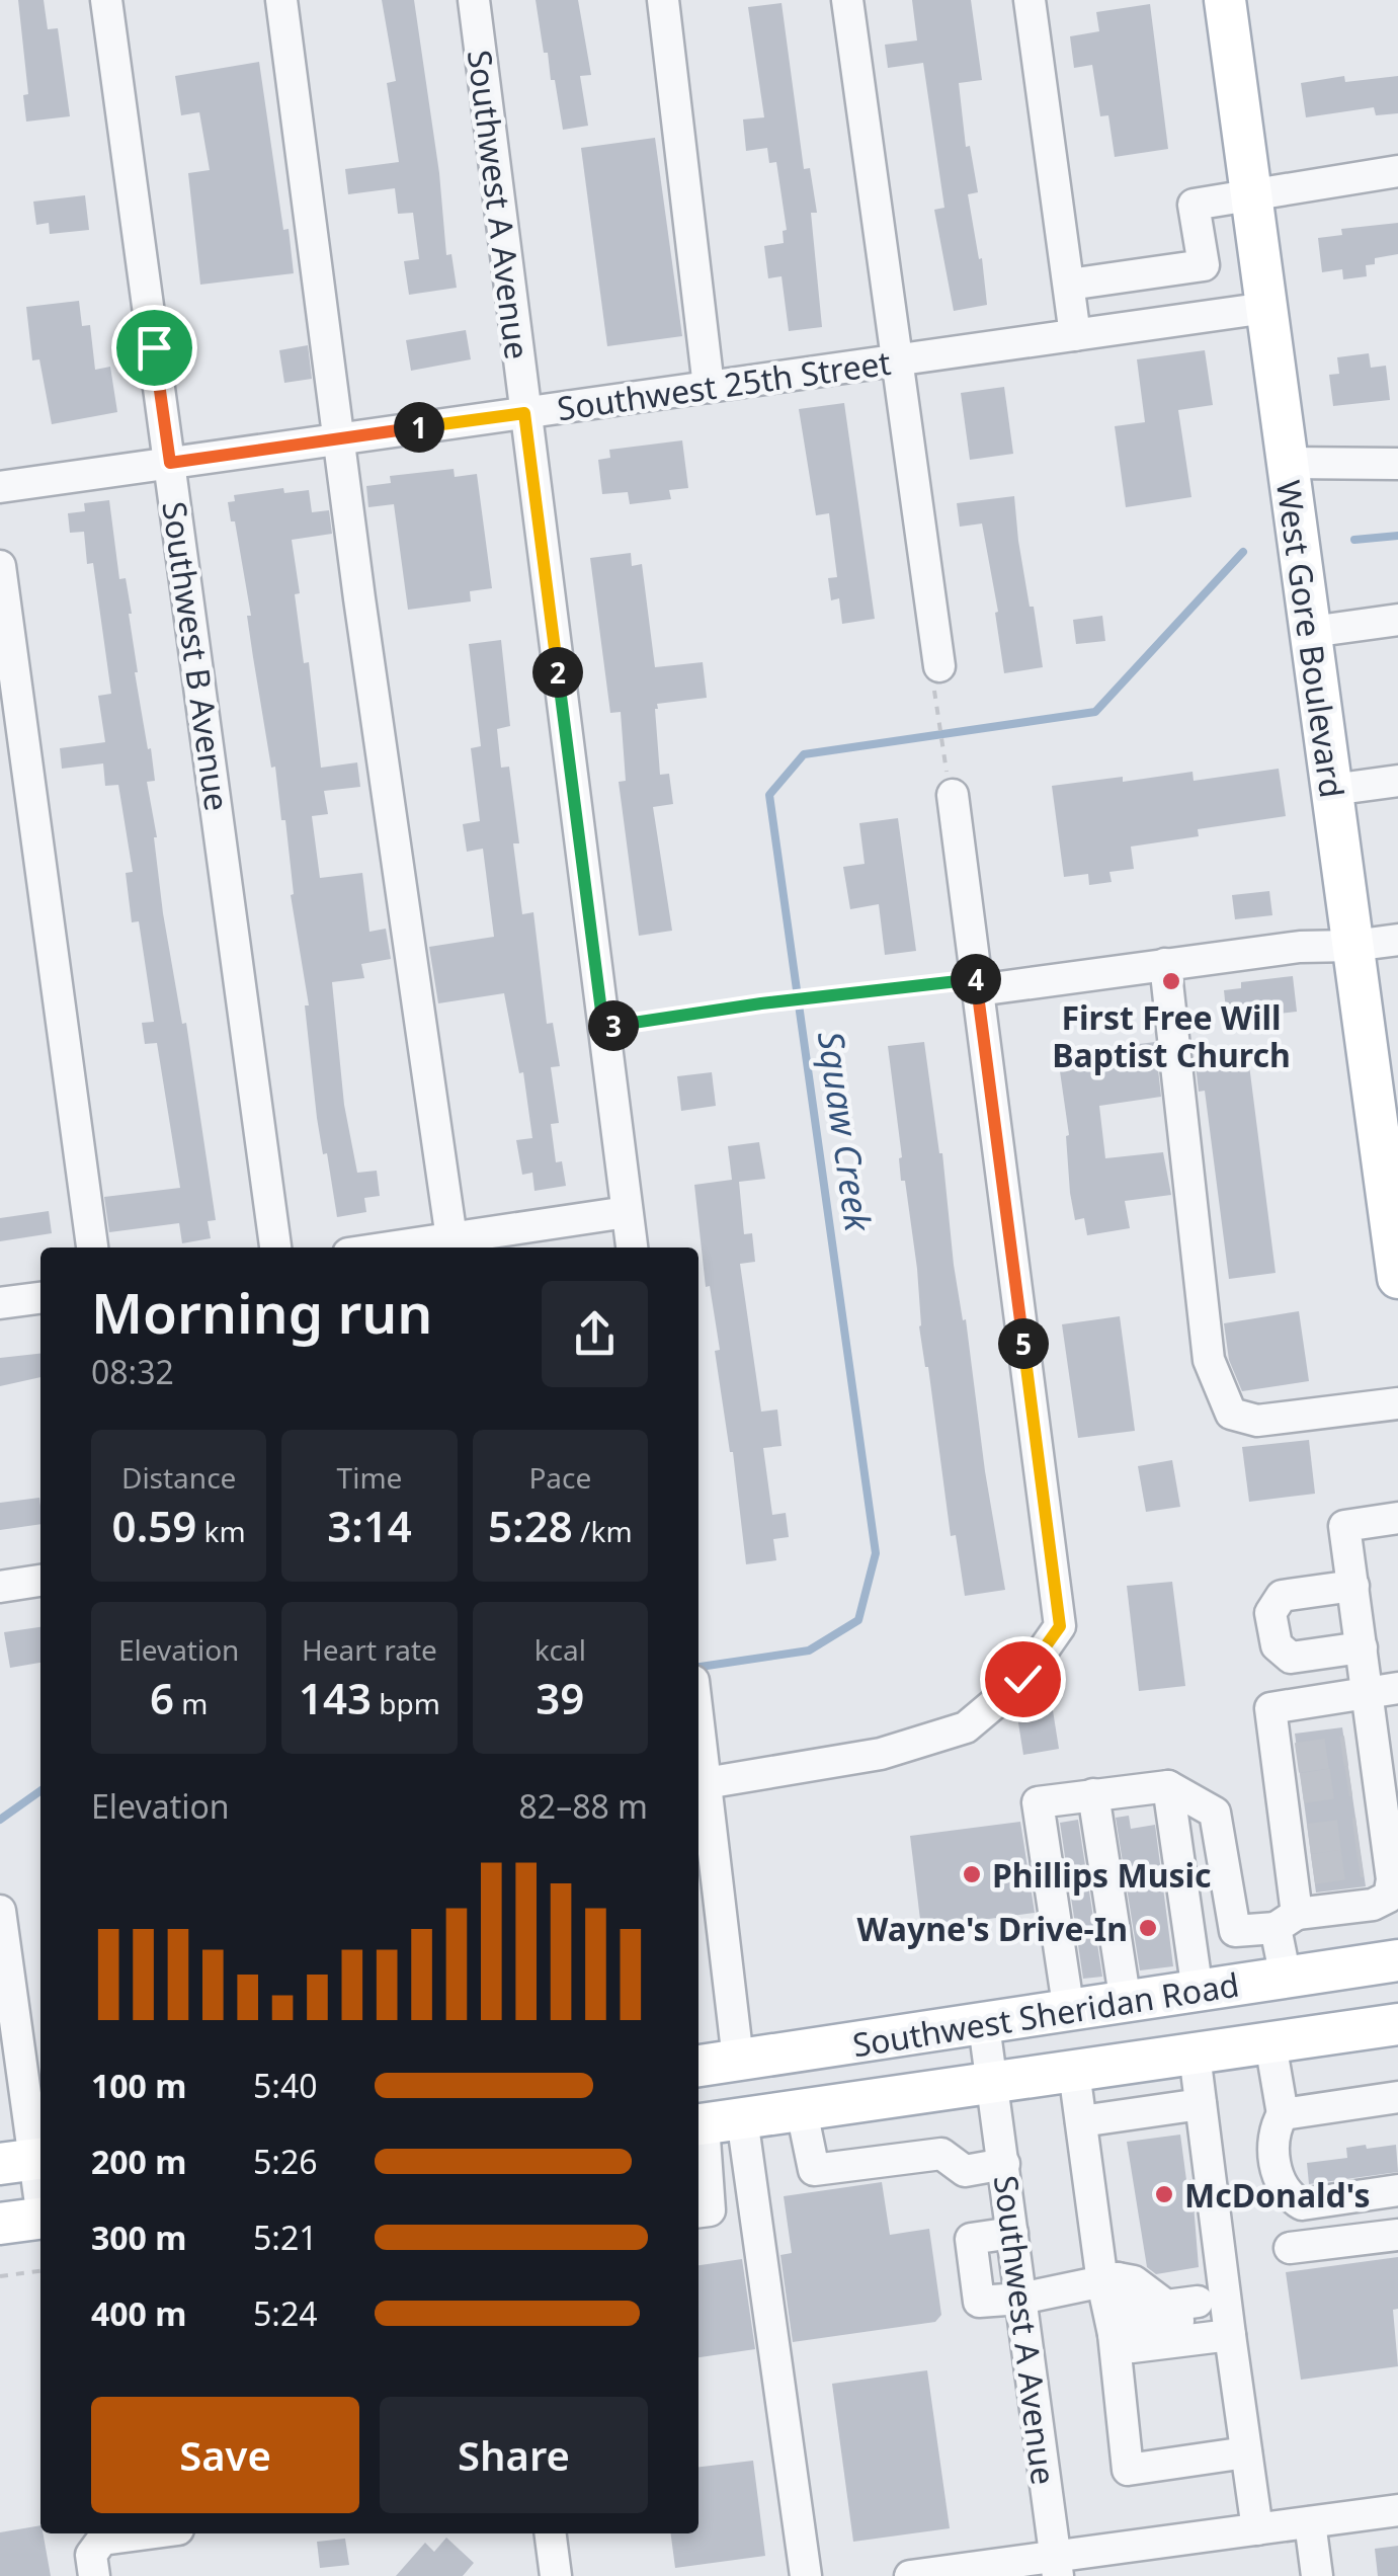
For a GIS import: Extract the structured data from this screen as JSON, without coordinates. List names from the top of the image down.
{
  "streets": {
    "main road": ["West Gore Boulevard", "Southwest Sheridan Road"],
    "street": ["Southwest A Avenue", "Southwest 25th Street", "Southwest B Avenue"]
  },
  "crossings": [
    ["Southwest A Avenue", "Southwest 25th Street"],
    ["Southwest A Avenue", "Southwest Sheridan Road"],
    ["Southwest 25th Street", "West Gore Boulevard"],
    ["Southwest 25th Street", "Southwest B Avenue"]
  ],
  "water": ["Squaw Creek"],
  "places": [
    "First Free Will Baptist Church",
    "Phillips Music",
    "Wayne's Drive-In",
    "McDonald's"
  ],
  "page": {
    "pins": [
      "1",
      "2",
      "4",
      "3",
      "5"
    ],
    "heading": ["Morning run", "08:32"],
    "stats": [
      ["Distance", "0.59 km"],
      ["Time", "3:14"],
      ["Pace", "5:28 /km"],
      ["Elevation", "6 m"],
      ["Heart rate", "143 bpm"],
      ["kcal", "39"]
    ],
    "chart": ["Elevation", "82–88 m"],
    "list": [
      {
        "name": "100 m",
        "note": "5:40"
      },
      {
        "name": "200 m",
        "note": "5:26"
      },
      {
        "name": "300 m",
        "note": "5:21"
      },
      {
        "name": "400 m",
        "note": "5:24"
      }
    ],
    "buttons": ["Save", "Share"]
  }
}
